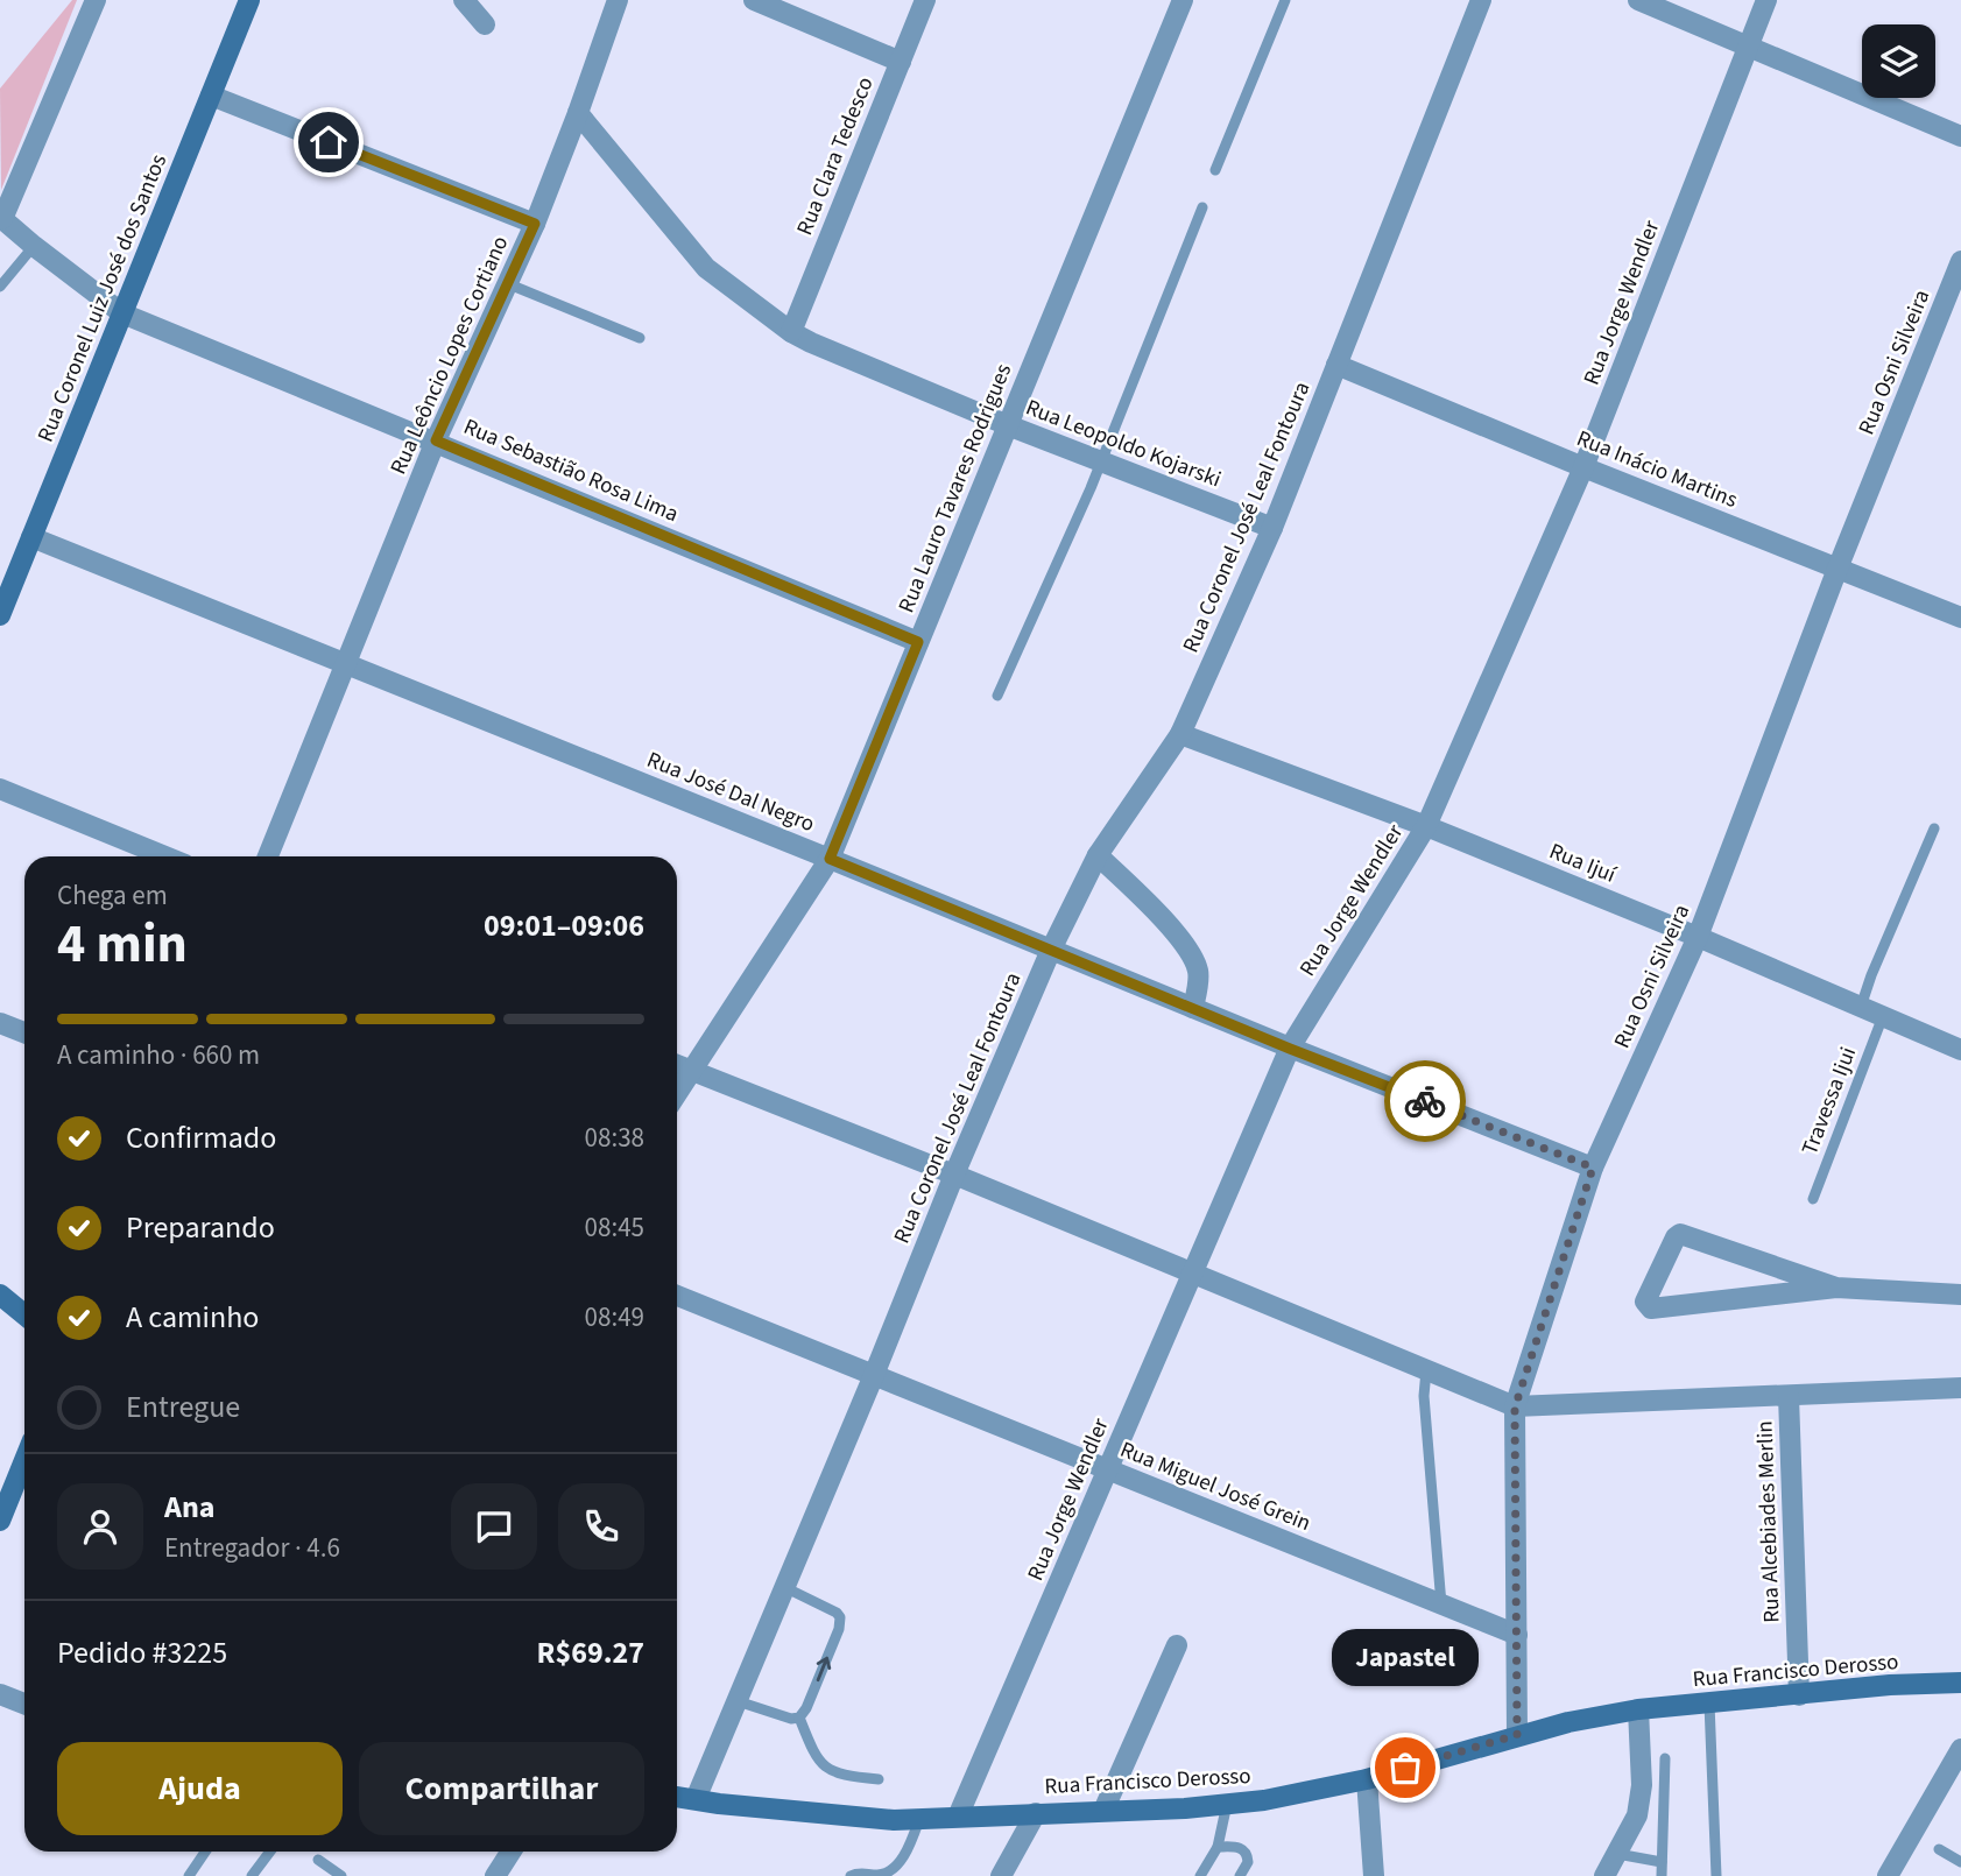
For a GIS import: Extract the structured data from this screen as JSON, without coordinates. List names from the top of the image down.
{
  "streets": {
    "main road": ["Rua Coronel Luiz José dos Santos", "Rua Francisco Derosso"],
    "street": [
      "Rua Clara Tedesco",
      "Rua Jorge Wendler",
      "Rua Leôncio Lopes Cortiano",
      "Rua Osni Silveira",
      "Rua Leopoldo Kojarski",
      "Rua Inácio Martins",
      "Rua Sebastião Rosa Lima",
      "Rua Lauro Tavares Rodrigues",
      "Rua Coronel José Leal Fontoura",
      "Rua José Dal Negro",
      "Rua Ijuí",
      "Rua Miguel José Grein",
      "Rua Alcebiades Merlin"
    ],
    "lane": ["Travessa Ijui"]
  },
  "crossings": [
    ["Rua Clara Tedesco", "Rua Leopoldo Kojarski"],
    ["Rua Coronel Luiz José dos Santos", "Rua Sebastião Rosa Lima"],
    ["Rua Coronel Luiz José dos Santos", "Rua José Dal Negro"],
    ["Rua Jorge Wendler", "Rua Inácio Martins"],
    ["Rua Jorge Wendler", "Rua José Dal Negro"],
    ["Rua Jorge Wendler", "Rua Ijuí"],
    ["Rua Jorge Wendler", "Rua Miguel José Grein"],
    ["Rua Jorge Wendler", "Rua Francisco Derosso"],
    ["Rua Leôncio Lopes Cortiano", "Rua Leopoldo Kojarski"],
    ["Rua Leôncio Lopes Cortiano", "Rua Sebastião Rosa Lima"],
    ["Rua Leôncio Lopes Cortiano", "Rua José Dal Negro"],
    ["Rua Osni Silveira", "Rua Inácio Martins"],
    ["Rua Osni Silveira", "Rua José Dal Negro"],
    ["Rua Osni Silveira", "Rua Ijuí"],
    ["Rua Osni Silveira", "Rua Miguel José Grein"],
    ["Rua Osni Silveira", "Rua Francisco Derosso"],
    ["Rua Leopoldo Kojarski", "Rua Lauro Tavares Rodrigues"],
    ["Rua Leopoldo Kojarski", "Rua Coronel José Leal Fontoura"],
    ["Rua Inácio Martins", "Rua Coronel José Leal Fontoura"],
    ["Rua Sebastião Rosa Lima", "Rua Lauro Tavares Rodrigues"],
    ["Rua Lauro Tavares Rodrigues", "Rua José Dal Negro"],
    ["Rua Coronel José Leal Fontoura", "Rua José Dal Negro"],
    ["Rua Coronel José Leal Fontoura", "Rua Ijuí"],
    ["Rua Coronel José Leal Fontoura", "Rua Miguel José Grein"],
    ["Rua Coronel José Leal Fontoura", "Rua Francisco Derosso"],
    ["Rua Ijuí", "Travessa Ijui"],
    ["Rua Alcebiades Merlin", "Rua Francisco Derosso"]
  ],
  "places": ["Japastel"],
  "page": {
    "heading": ["4 min", "Chega em", "09:01–09:06"],
    "panel": [
      "Ana",
      "Entregador · 4.6",
      "Pedido #3225",
      "R$69.27"
    ],
    "bar": "A caminho · 660 m",
    "list": [
      ["Confirmado", "08:38"],
      ["Preparando", "08:45"],
      ["A caminho", "08:49"],
      "Entregue"
    ],
    "bubble": "Japastel",
    "buttons": ["Ajuda", "Compartilhar"]
  }
}
